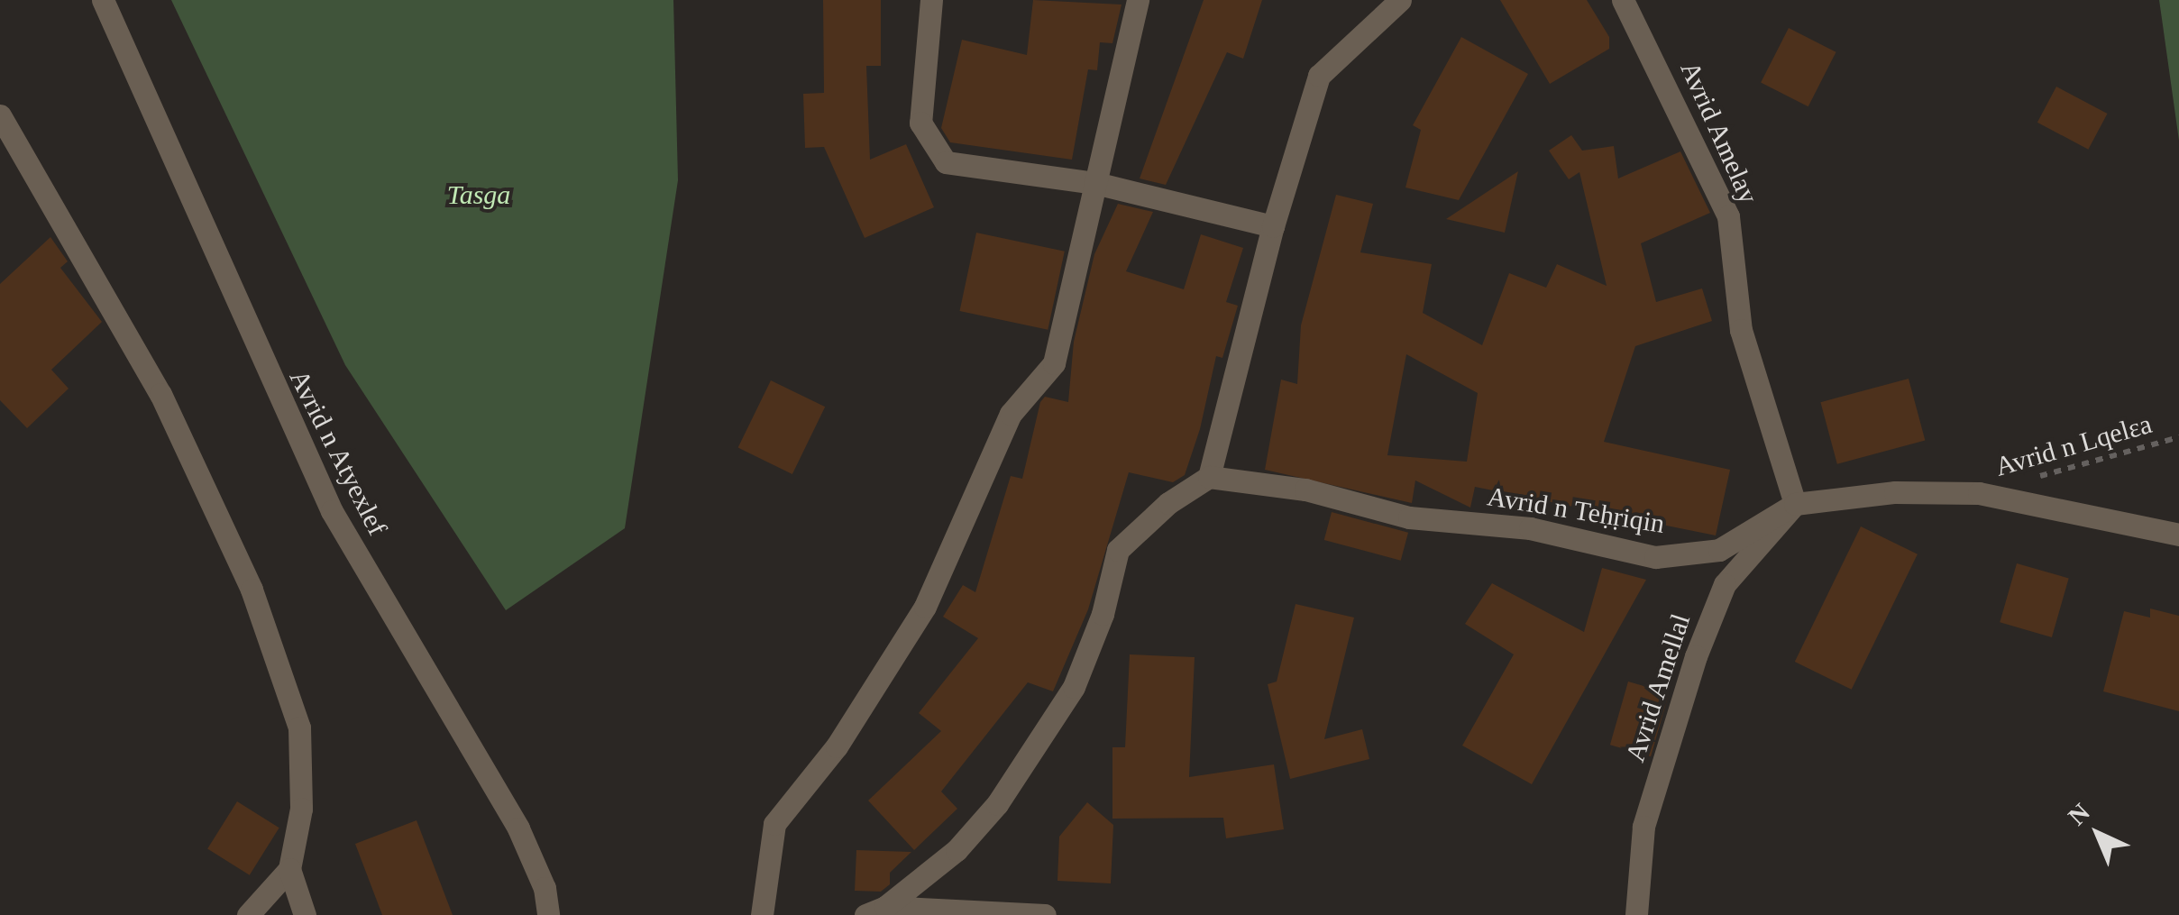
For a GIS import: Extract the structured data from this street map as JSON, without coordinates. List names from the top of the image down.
{
  "streets": {
    "street": [
      "Avrid Amelay",
      "Avrid n Atyexlef",
      "Avrid n Teḥṛiqin",
      "Avrid Amellal"
    ],
    "path": ["Avrid n Lqelɛa"]
  },
  "crossings": [
    ["Avrid Amelay", "Avrid n Teḥṛiqin"],
    ["Avrid Amelay", "Avrid Amellal"],
    ["Avrid n Teḥṛiqin", "Avrid Amellal"]
  ],
  "parks": ["Tasga"],
  "north": "top left"
}
